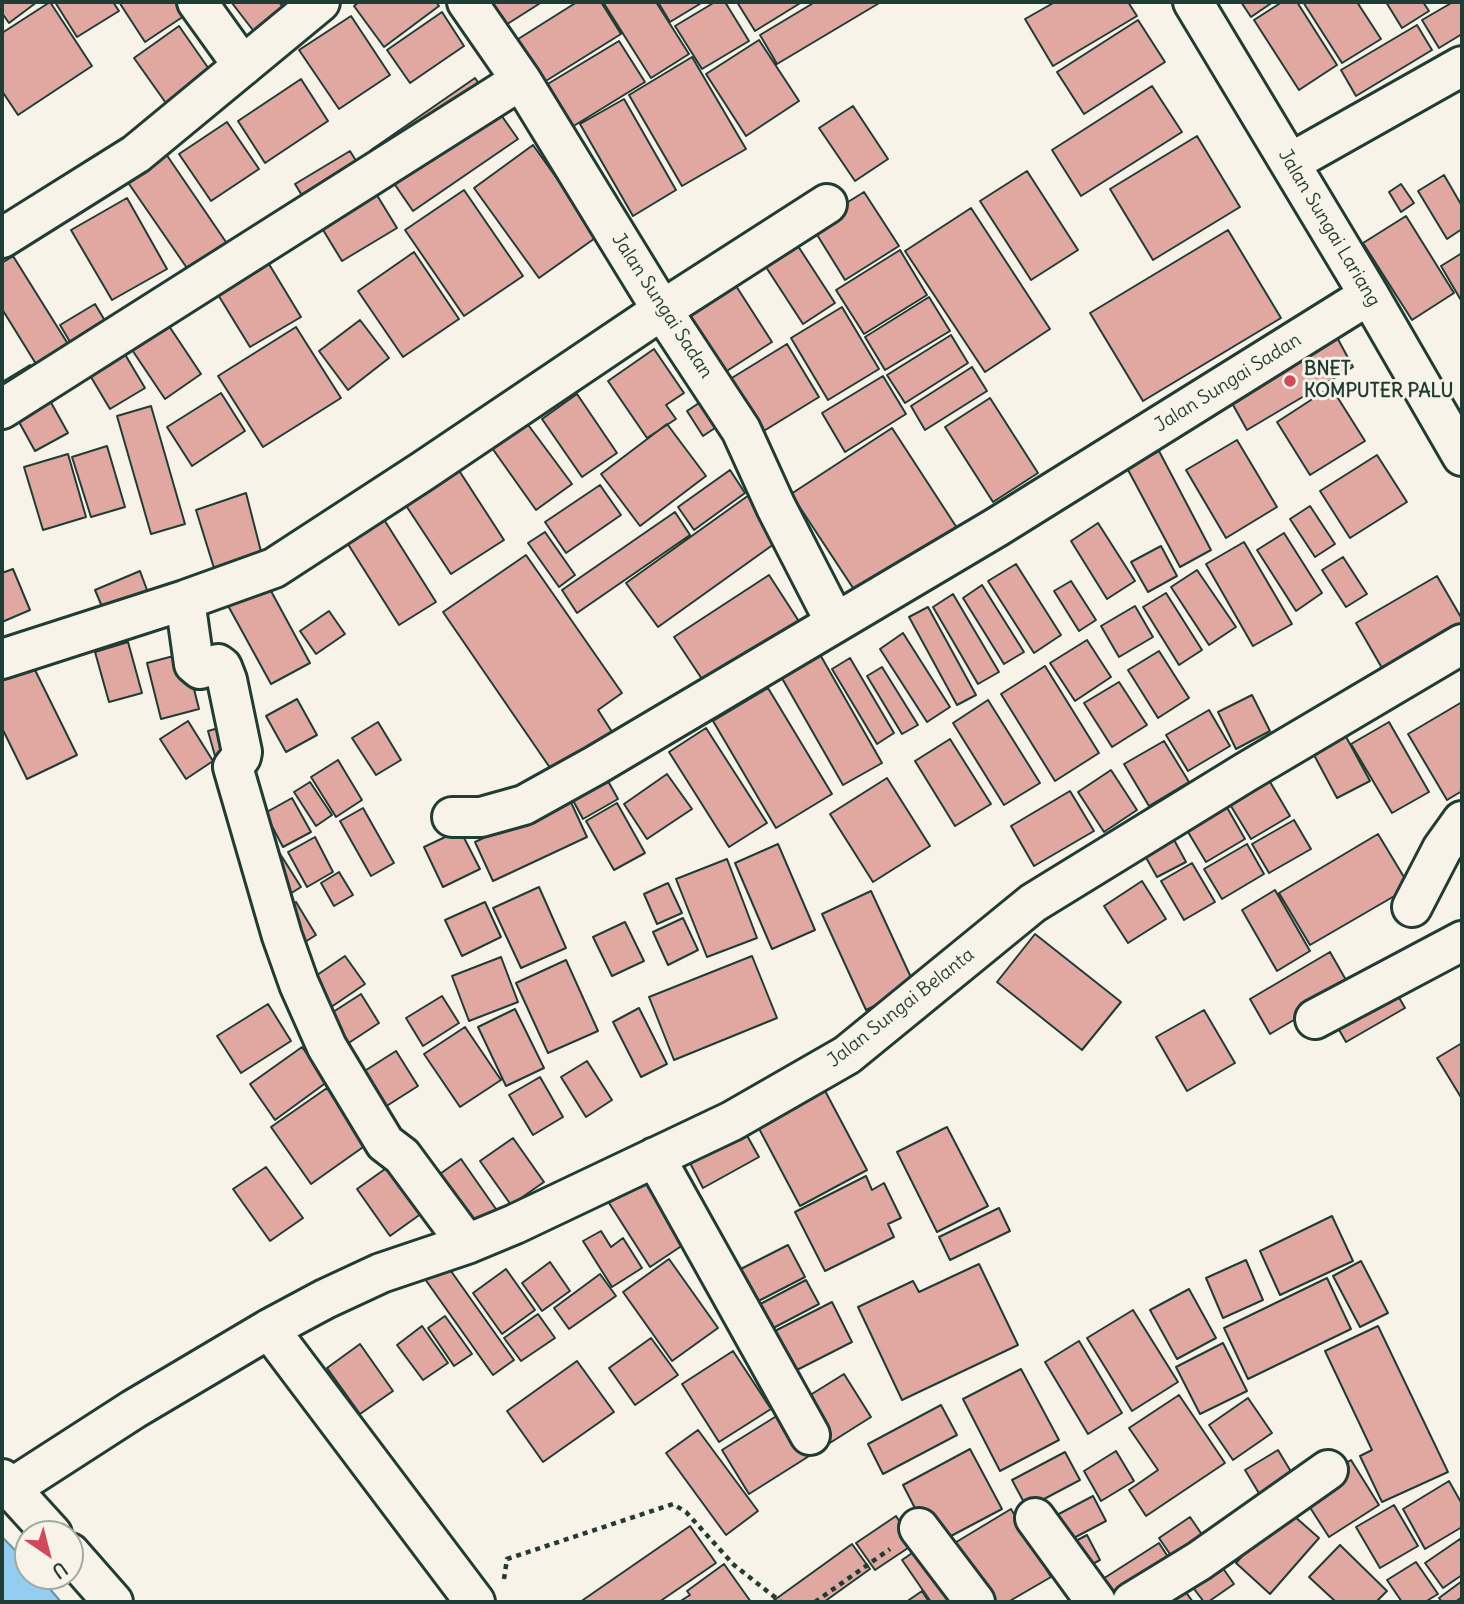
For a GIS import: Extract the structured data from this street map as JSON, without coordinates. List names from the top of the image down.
{
  "streets": {
    "street": ["Jalan Sungai Lariang", "Jalan Sungai Sadan", "Jalan Sungai Belanta"]
  },
  "crossings": [
    ["Jalan Sungai Lariang", "Jalan Sungai Sadan"]
  ],
  "places": ["BNET KOMPUTER PALU"],
  "north": "bottom right"
}
